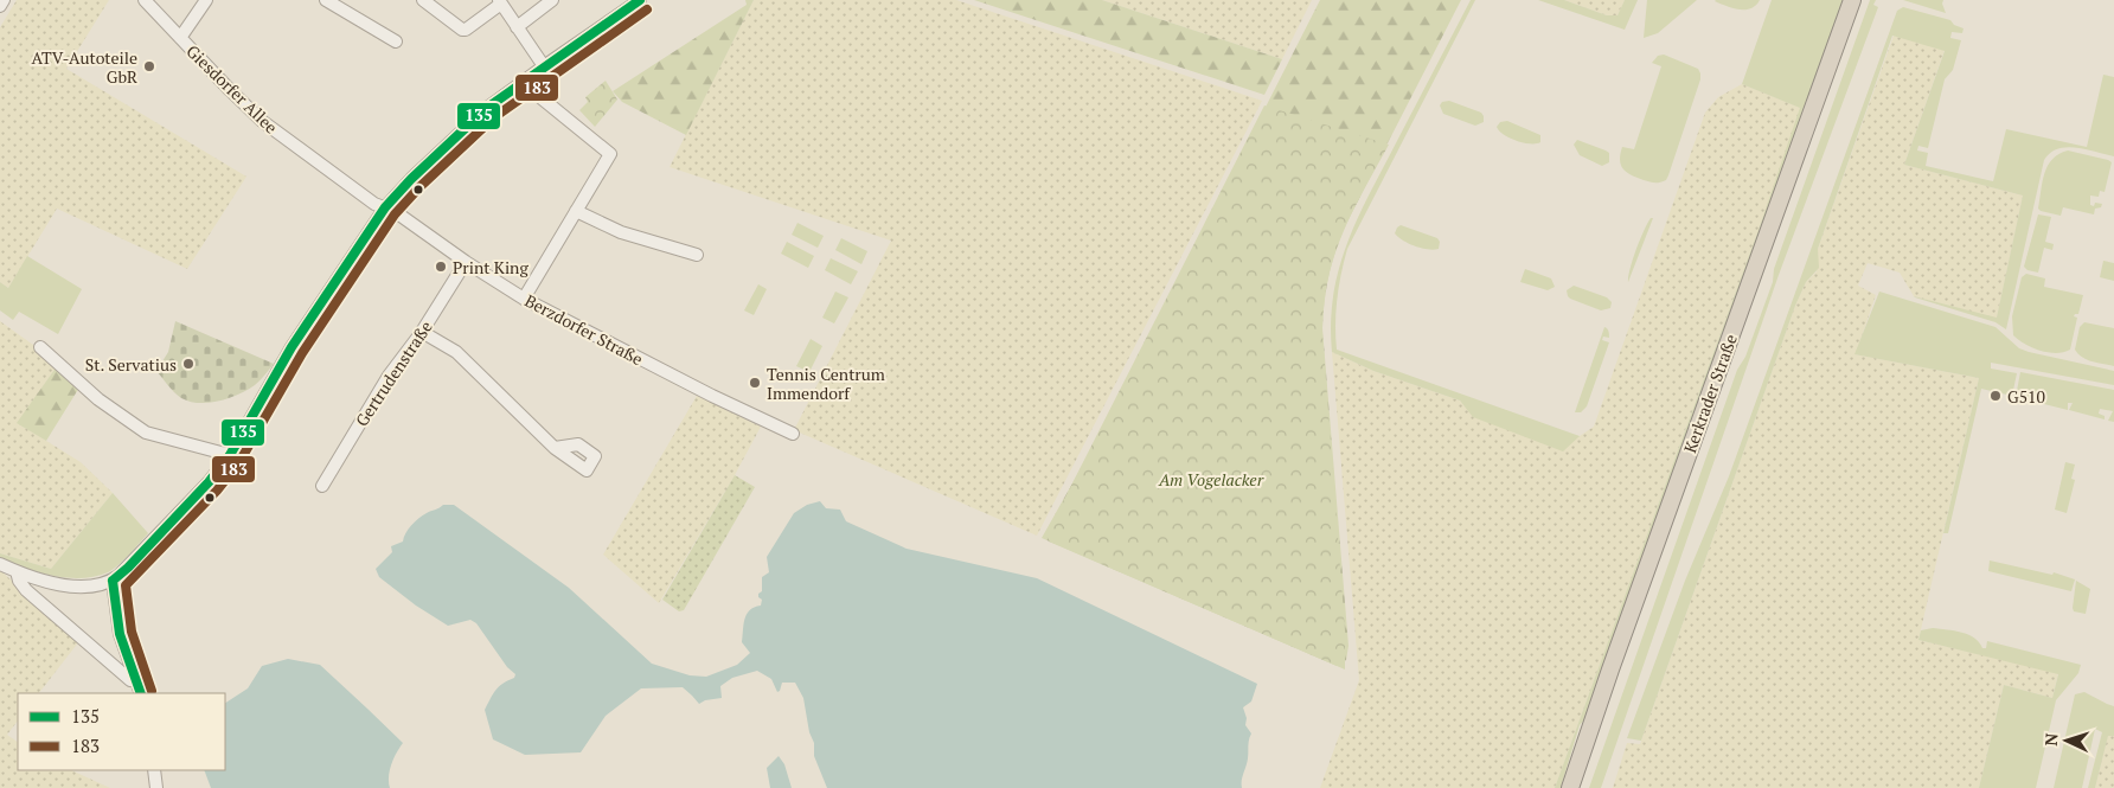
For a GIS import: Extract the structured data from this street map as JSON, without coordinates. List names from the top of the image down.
{
  "streets": {
    "highway": ["Kerkrader Straße"],
    "street": ["Giesdorfer Allee", "Berzdorfer Straße", "Gertrudenstraße"]
  },
  "crossings": [
    ["Giesdorfer Allee", "Berzdorfer Straße"],
    ["Berzdorfer Straße", "Gertrudenstraße"]
  ],
  "parks": ["Am Vogelacker"],
  "places": [
    "ATV-Autoteile GbR",
    "Print King",
    "St. Servatius",
    "Tennis Centrum Immendorf",
    "G510"
  ],
  "lines": ["transit line 135", "transit line 183"],
  "legend": ["135", "183"],
  "north": "left"
}
